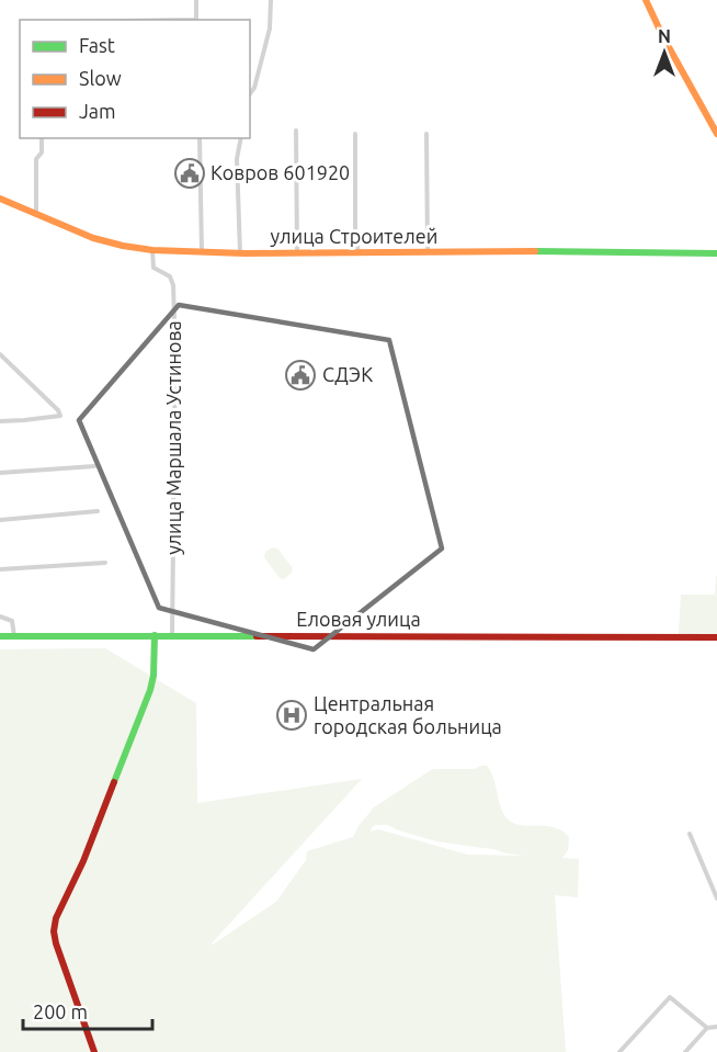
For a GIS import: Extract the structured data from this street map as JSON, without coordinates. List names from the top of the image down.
{
  "streets": {
    "main road": ["улица Строителей", "Еловая улица"],
    "street": ["улица Маршала Устинова"]
  },
  "crossings": [
    ["улица Строителей", "улица Маршала Устинова"],
    ["улица Маршала Устинова", "Еловая улица"]
  ],
  "places": {
    "public building": ["Ковров 601920", "СДЭК"],
    "hospital": ["Центральная городская больница"]
  },
  "legend": ["Fast", "Slow", "Jam"],
  "scale_bar": "200 m",
  "north": "top"
}
